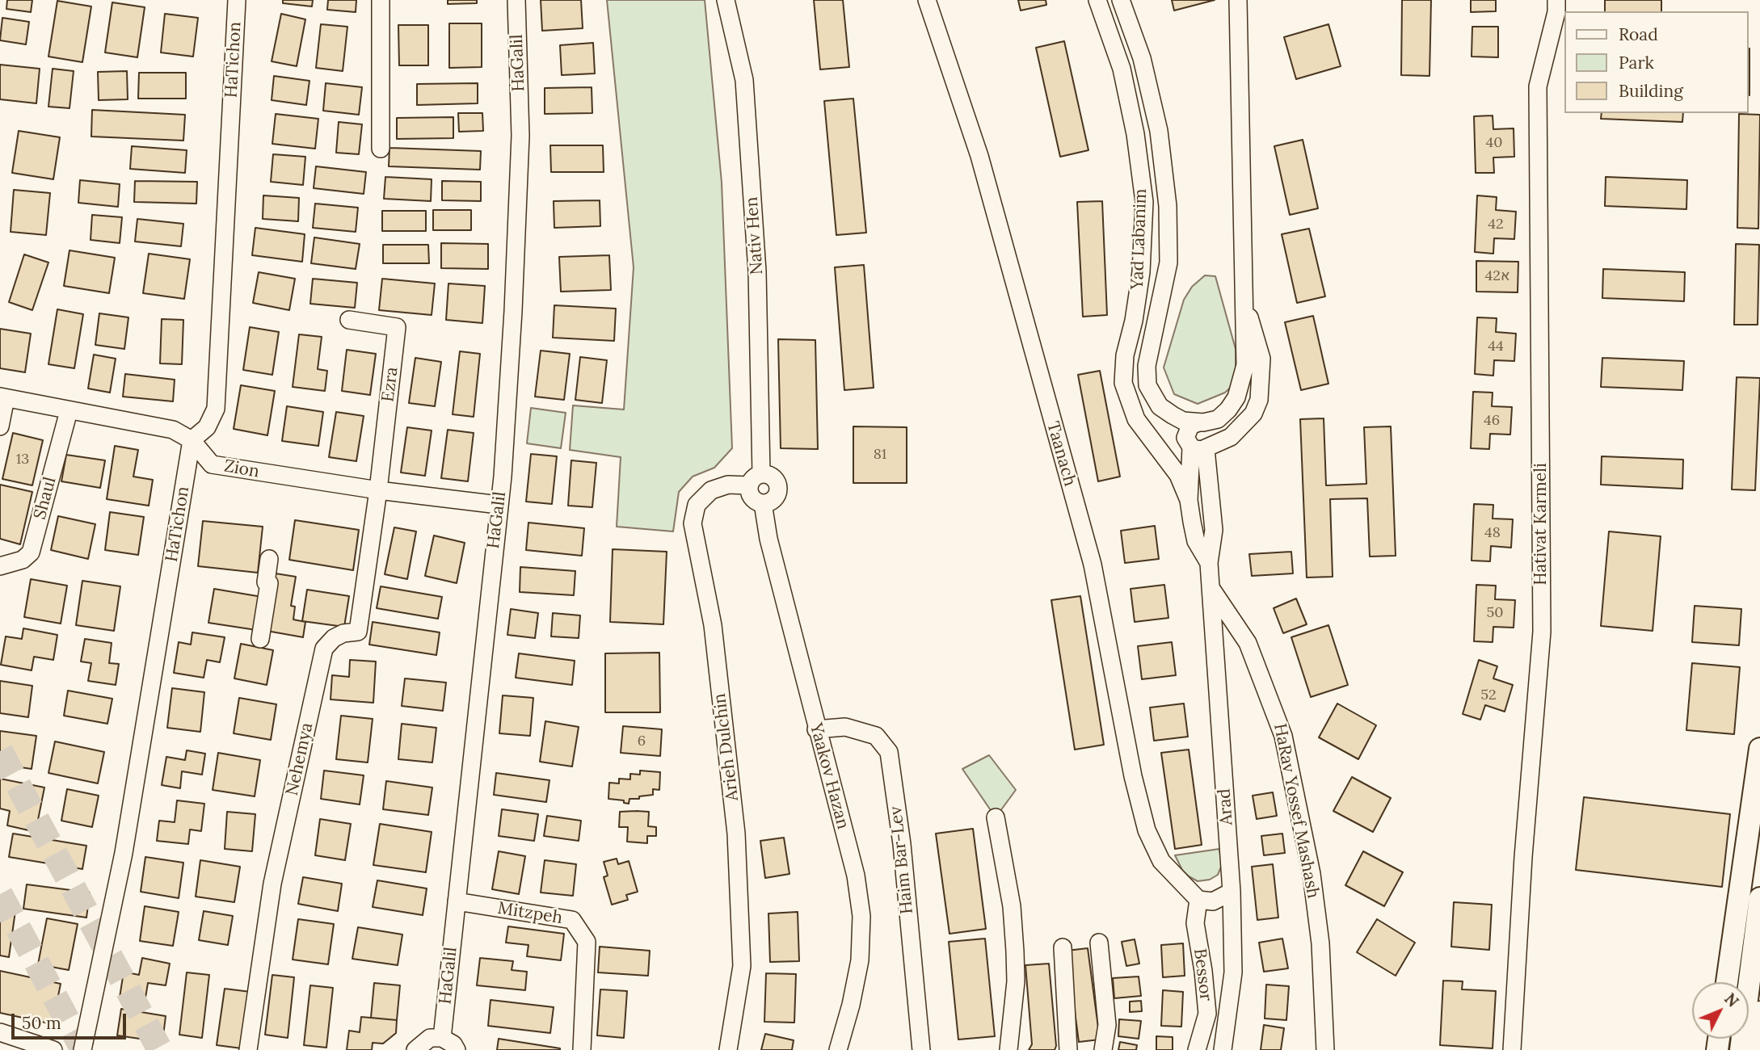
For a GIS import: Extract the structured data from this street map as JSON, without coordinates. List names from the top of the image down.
{
  "streets": {
    "street": [
      "HaTichon",
      "HaGalil",
      "Nativ Hen",
      "Yad Labanim",
      "Ezra",
      "Taanach",
      "Zion",
      "Shaul",
      "Hativat Karmeli",
      "Arieh Dulchin",
      "Nehemya",
      "Yaakov Hazan",
      "Arad",
      "HaRav Yossef Mashash",
      "Haim Bar-Lev",
      "Mitzpeh",
      "Bessor"
    ]
  },
  "crossings": [
    ["HaTichon", "Zion"],
    ["HaGalil", "Zion"],
    ["HaGalil", "Mitzpeh"],
    ["Nativ Hen", "Arieh Dulchin"],
    ["Nativ Hen", "Yaakov Hazan"],
    ["Yad Labanim", "Arad"],
    ["Ezra", "Zion"],
    ["Ezra", "Nehemya"],
    ["Taanach", "Bessor"],
    ["Zion", "Shaul"],
    ["Zion", "Nehemya"],
    ["Arieh Dulchin", "Yaakov Hazan"],
    ["Yaakov Hazan", "Haim Bar-Lev"],
    ["Arad", "HaRav Yossef Mashash"]
  ],
  "house_numbers": [
    "40",
    "42",
    "42א",
    "44",
    "46",
    "81",
    "13",
    "48",
    "50",
    "52",
    "6"
  ],
  "legend": ["Road", "Park", "Building"],
  "scale_bar": "50 m",
  "north": "top right"
}
